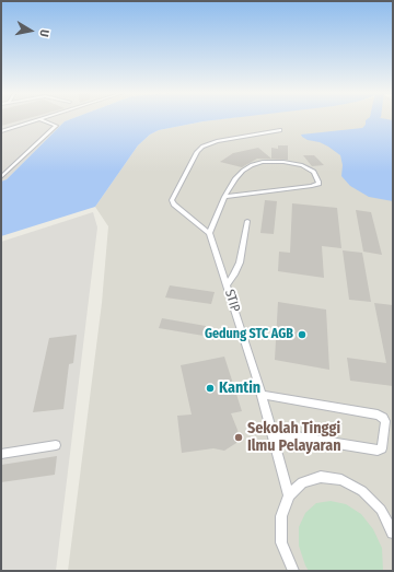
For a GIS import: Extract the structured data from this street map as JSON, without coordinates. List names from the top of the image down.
{
  "streets": {
    "lane": ["STIP"]
  },
  "places": ["Gedung STC AGB", "Kantin", "Sekolah Tinggi Ilmu Pelayaran"],
  "north": "right"
}
